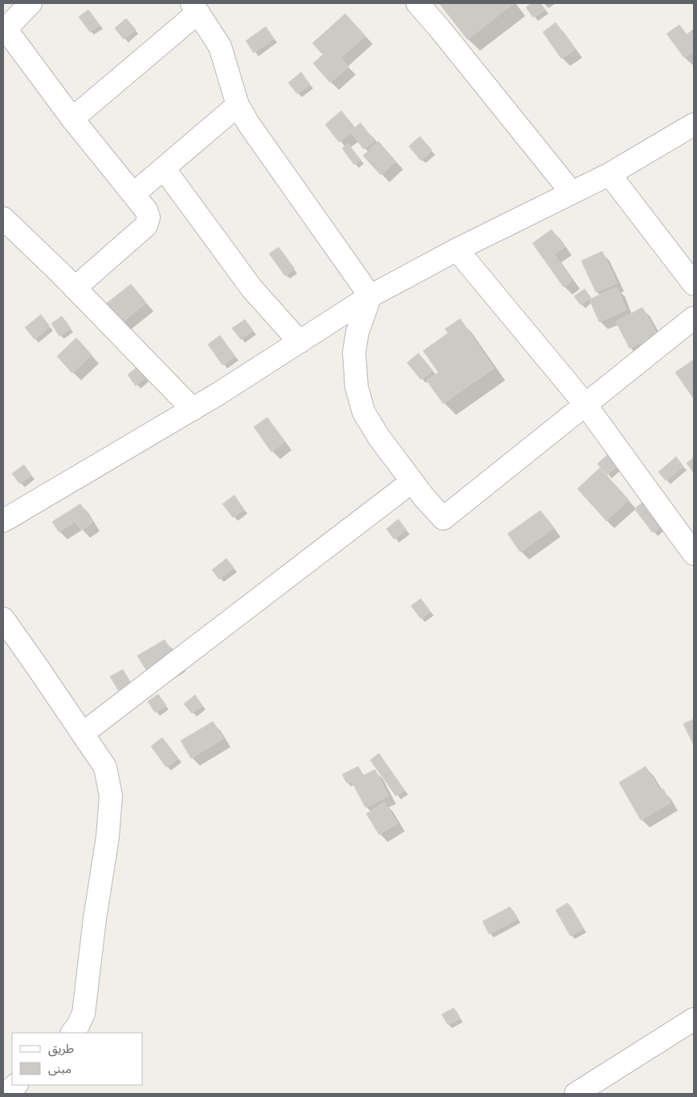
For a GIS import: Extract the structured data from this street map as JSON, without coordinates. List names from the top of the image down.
{
  "legend": ["طريق", "مبنى"]
}
